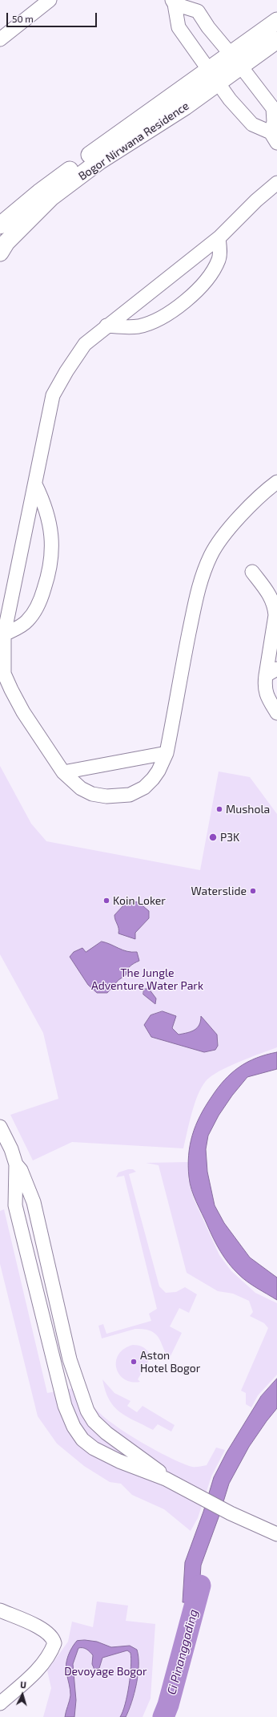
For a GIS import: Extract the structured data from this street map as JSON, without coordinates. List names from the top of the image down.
{
  "streets": {
    "street": ["Bogor Nirwana Residence"]
  },
  "water": ["Ci Pinanggading"],
  "parks": ["The Jungle Adventure Water Park", "Devoyage Bogor"],
  "places": [
    "Mushola",
    "P3K",
    "Waterslide",
    "Koin Loker",
    "Aston Hotel Bogor"
  ],
  "scale_bar": "50 m",
  "north": "top"
}
